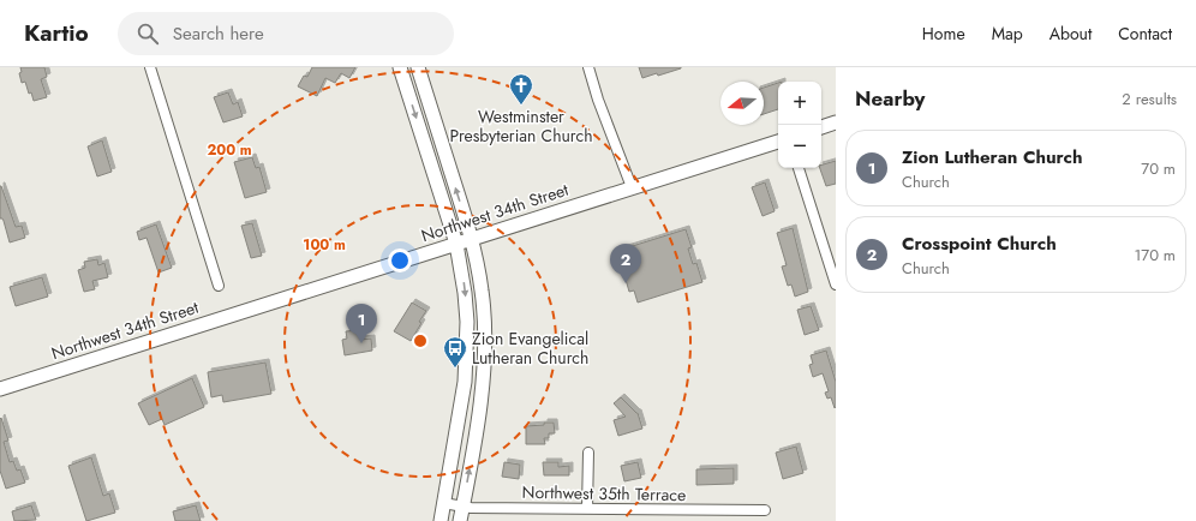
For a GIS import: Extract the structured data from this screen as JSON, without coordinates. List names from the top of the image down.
{
  "streets": {
    "main road": ["Northwest 34th Street"],
    "street": ["Northwest 35th Terrace"]
  },
  "places": {
    "church": ["Westminster Presbyterian Church"],
    "bus stop": ["Zion Evangelical Lutheran Church"]
  },
  "north": "left",
  "page": {
    "header": "Kartio",
    "search": "Search here",
    "nav": [
      "Home",
      "Map",
      "About",
      "Contact"
    ],
    "heading": ["Nearby", "2 results"],
    "map_buttons": ["+", "−"],
    "list": [
      {
        "mark": "1",
        "name": "Zion Lutheran Church",
        "note": "Church",
        "value": "70 m"
      },
      {
        "mark": "2",
        "name": "Crosspoint Church",
        "note": "Church",
        "value": "170 m"
      }
    ],
    "pins": ["2", "1"]
  },
  "rings": ["200 m", "100 m"]
}
